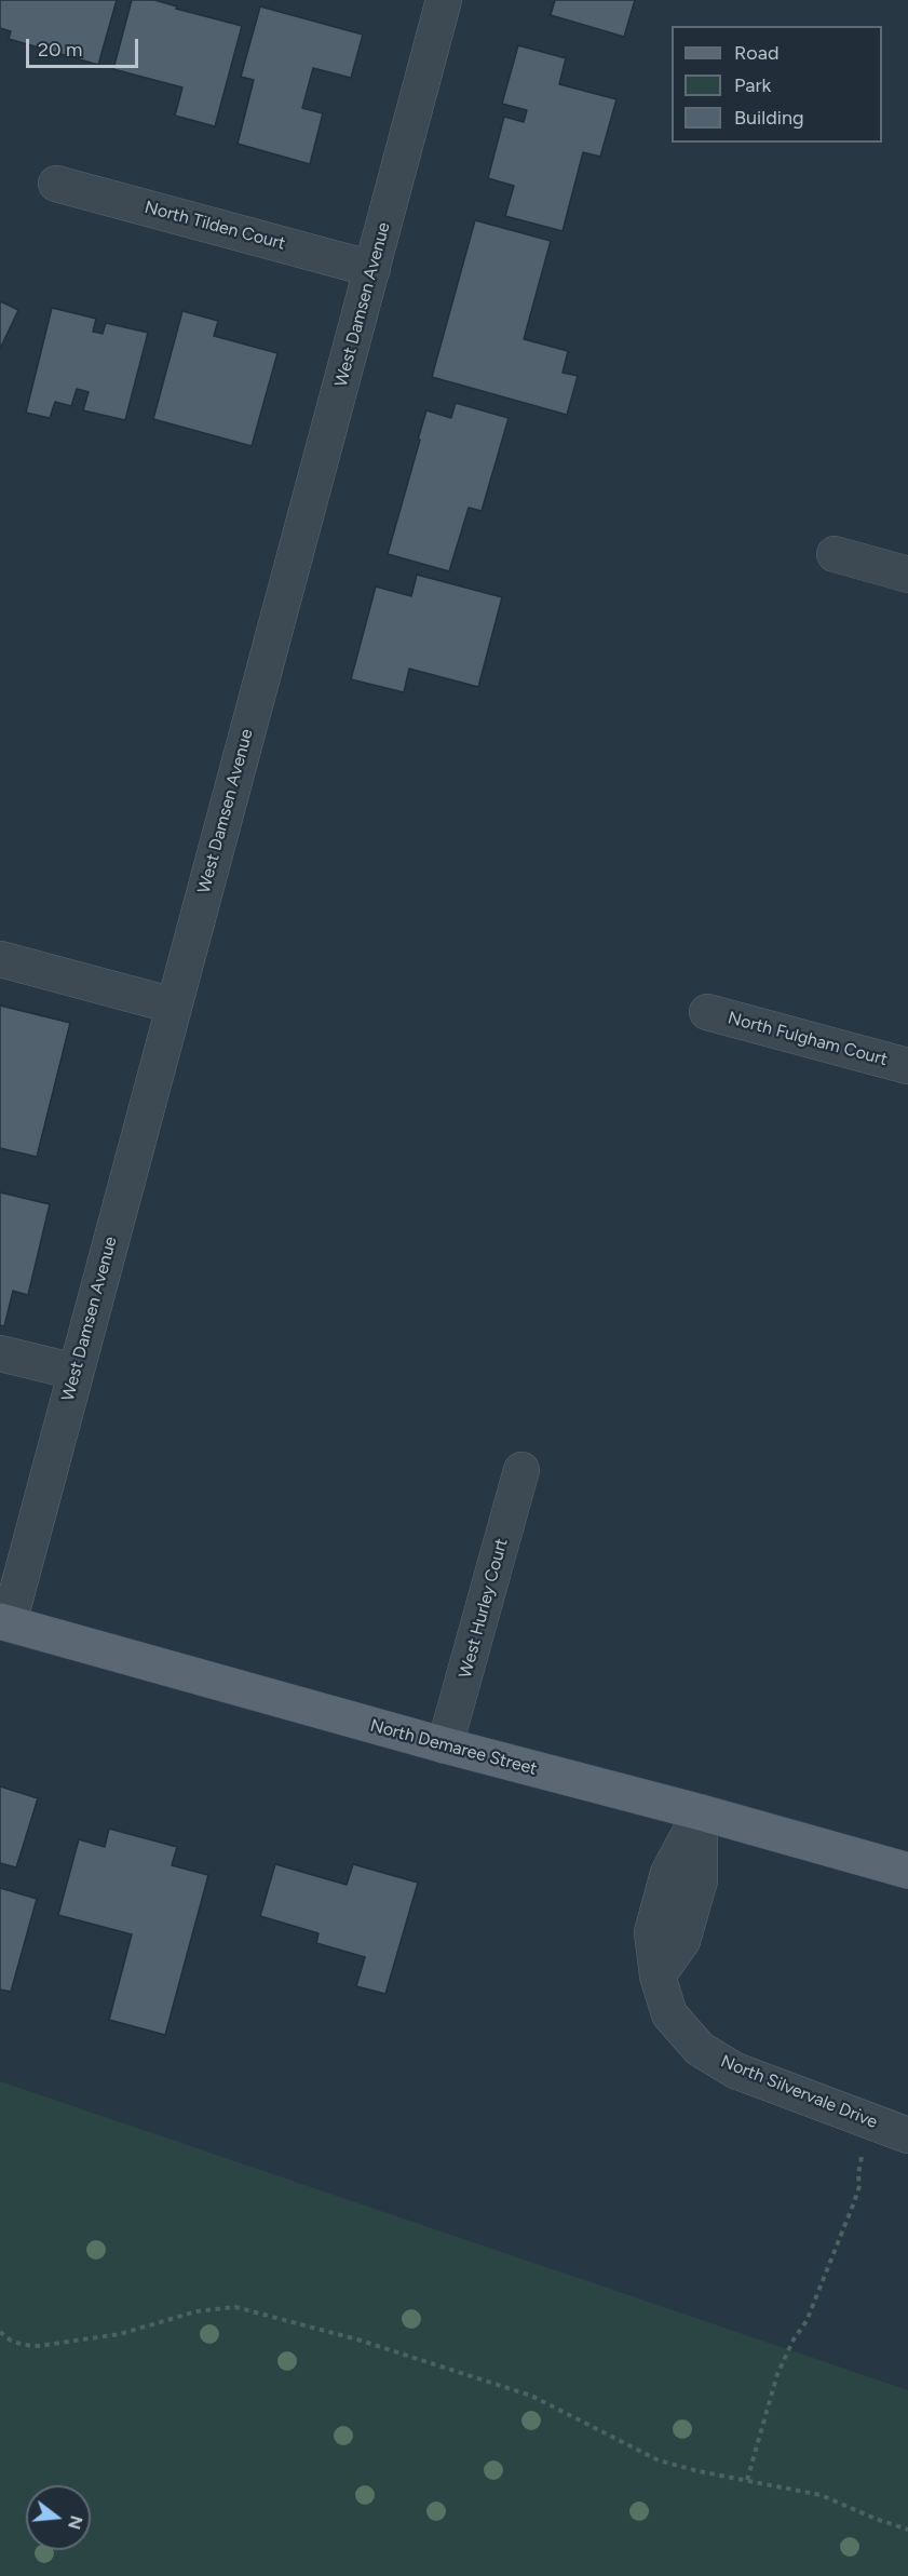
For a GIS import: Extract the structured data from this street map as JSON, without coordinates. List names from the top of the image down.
{
  "streets": {
    "main road": ["North Demaree Street"],
    "street": [
      "North Tilden Court",
      "West Damsen Avenue",
      "North Fulgham Court",
      "West Hurley Court",
      "North Silvervale Drive"
    ]
  },
  "crossings": [
    ["North Tilden Court", "West Damsen Avenue"],
    ["West Damsen Avenue", "North Demaree Street"],
    ["West Hurley Court", "North Demaree Street"],
    ["North Demaree Street", "North Silvervale Drive"]
  ],
  "legend": ["Road", "Park", "Building"],
  "scale_bar": "20 m",
  "north": "right"
}
